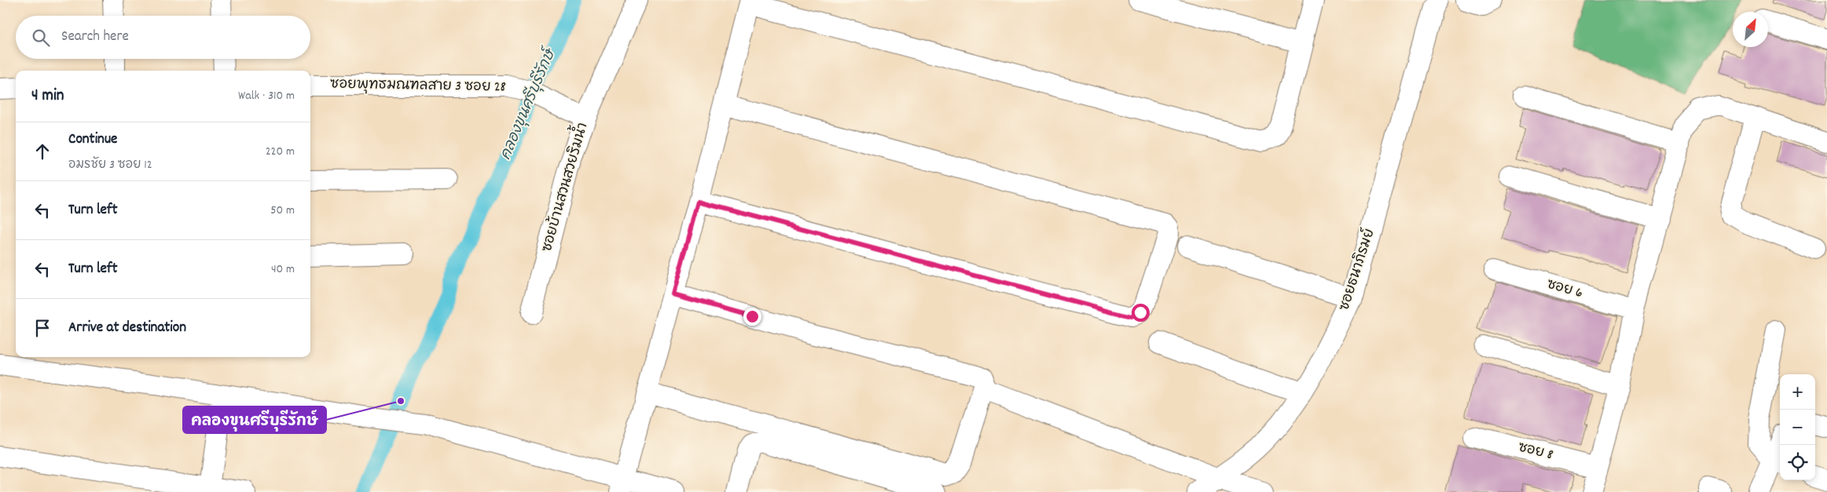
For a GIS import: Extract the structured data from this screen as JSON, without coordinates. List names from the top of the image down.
{
  "streets": {
    "street": [
      "ซอยพุทธมณฑลสาย 3 ซอย 28",
      "ซอยบ้านสวนสวยริมน้ำ",
      "ซอยธนาภิรมย์",
      "ซอย 6",
      "ซอย 8"
    ]
  },
  "crossings": [
    ["ซอยพุทธมณฑลสาย 3 ซอย 28", "ซอยบ้านสวนสวยริมน้ำ"]
  ],
  "water": ["คลองขุนศรีบุรีรักษ์"],
  "places": ["คลองขุนศรีบุรีรักษ์"],
  "north": "top right",
  "page": {
    "search": "Search here",
    "heading": ["4 min", "Walk · 310 m"],
    "list": [
      ["Continue", "อมรชัย 3 ซอย 12", "220 m"],
      ["Turn left", "50 m"],
      ["Turn left", "40 m"],
      "Arrive at destination"
    ],
    "map_buttons": ["+", "−"]
  }
}
